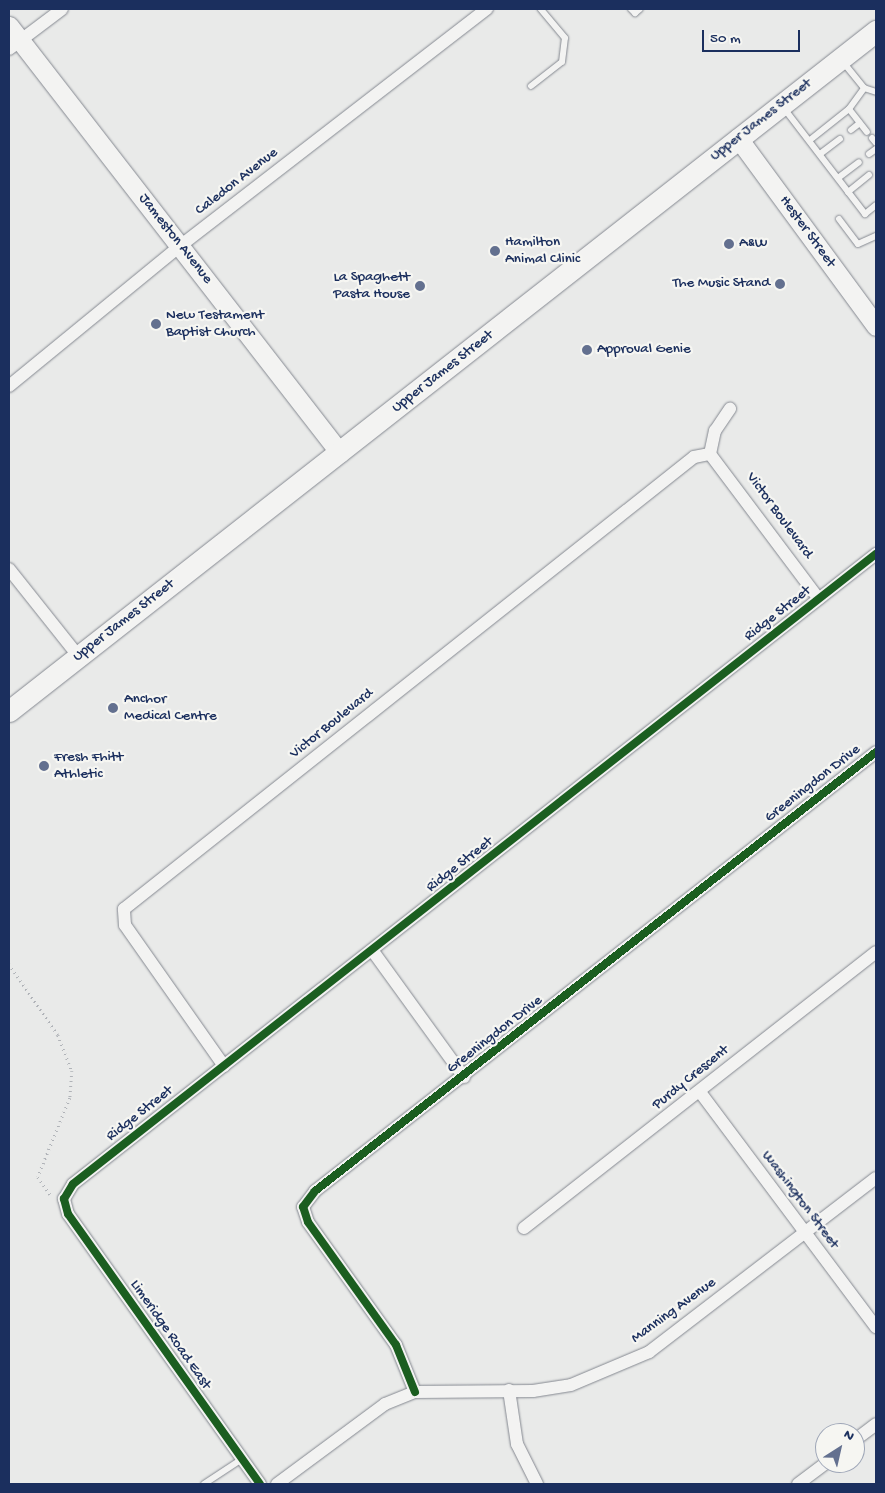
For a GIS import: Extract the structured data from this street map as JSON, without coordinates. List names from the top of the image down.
{
  "streets": {
    "main road": ["Upper James Street"],
    "street": [
      "Caledon Avenue",
      "Hester Street",
      "Jameston Avenue",
      "Victor Boulevard",
      "Ridge Street",
      "Greeningdon Drive",
      "Purdy Crescent",
      "Washington Street",
      "Manning Avenue",
      "Limeridge Road East"
    ]
  },
  "crossings": [
    ["Upper James Street", "Hester Street"],
    ["Upper James Street", "Jameston Avenue"],
    ["Caledon Avenue", "Jameston Avenue"],
    ["Victor Boulevard", "Ridge Street"],
    ["Ridge Street", "Limeridge Road East"],
    ["Greeningdon Drive", "Manning Avenue"],
    ["Purdy Crescent", "Washington Street"],
    ["Washington Street", "Manning Avenue"]
  ],
  "places": [
    "A&W",
    "Hamilton Animal Clinic",
    "The Music Stand",
    "La Spaghett Pasta House",
    "New Testament Baptist Church",
    "Approval Genie",
    "Anchor Medical Centre",
    "Fresh Fhitt Athletic"
  ],
  "scale_bar": "50 m",
  "north": "top right"
}
